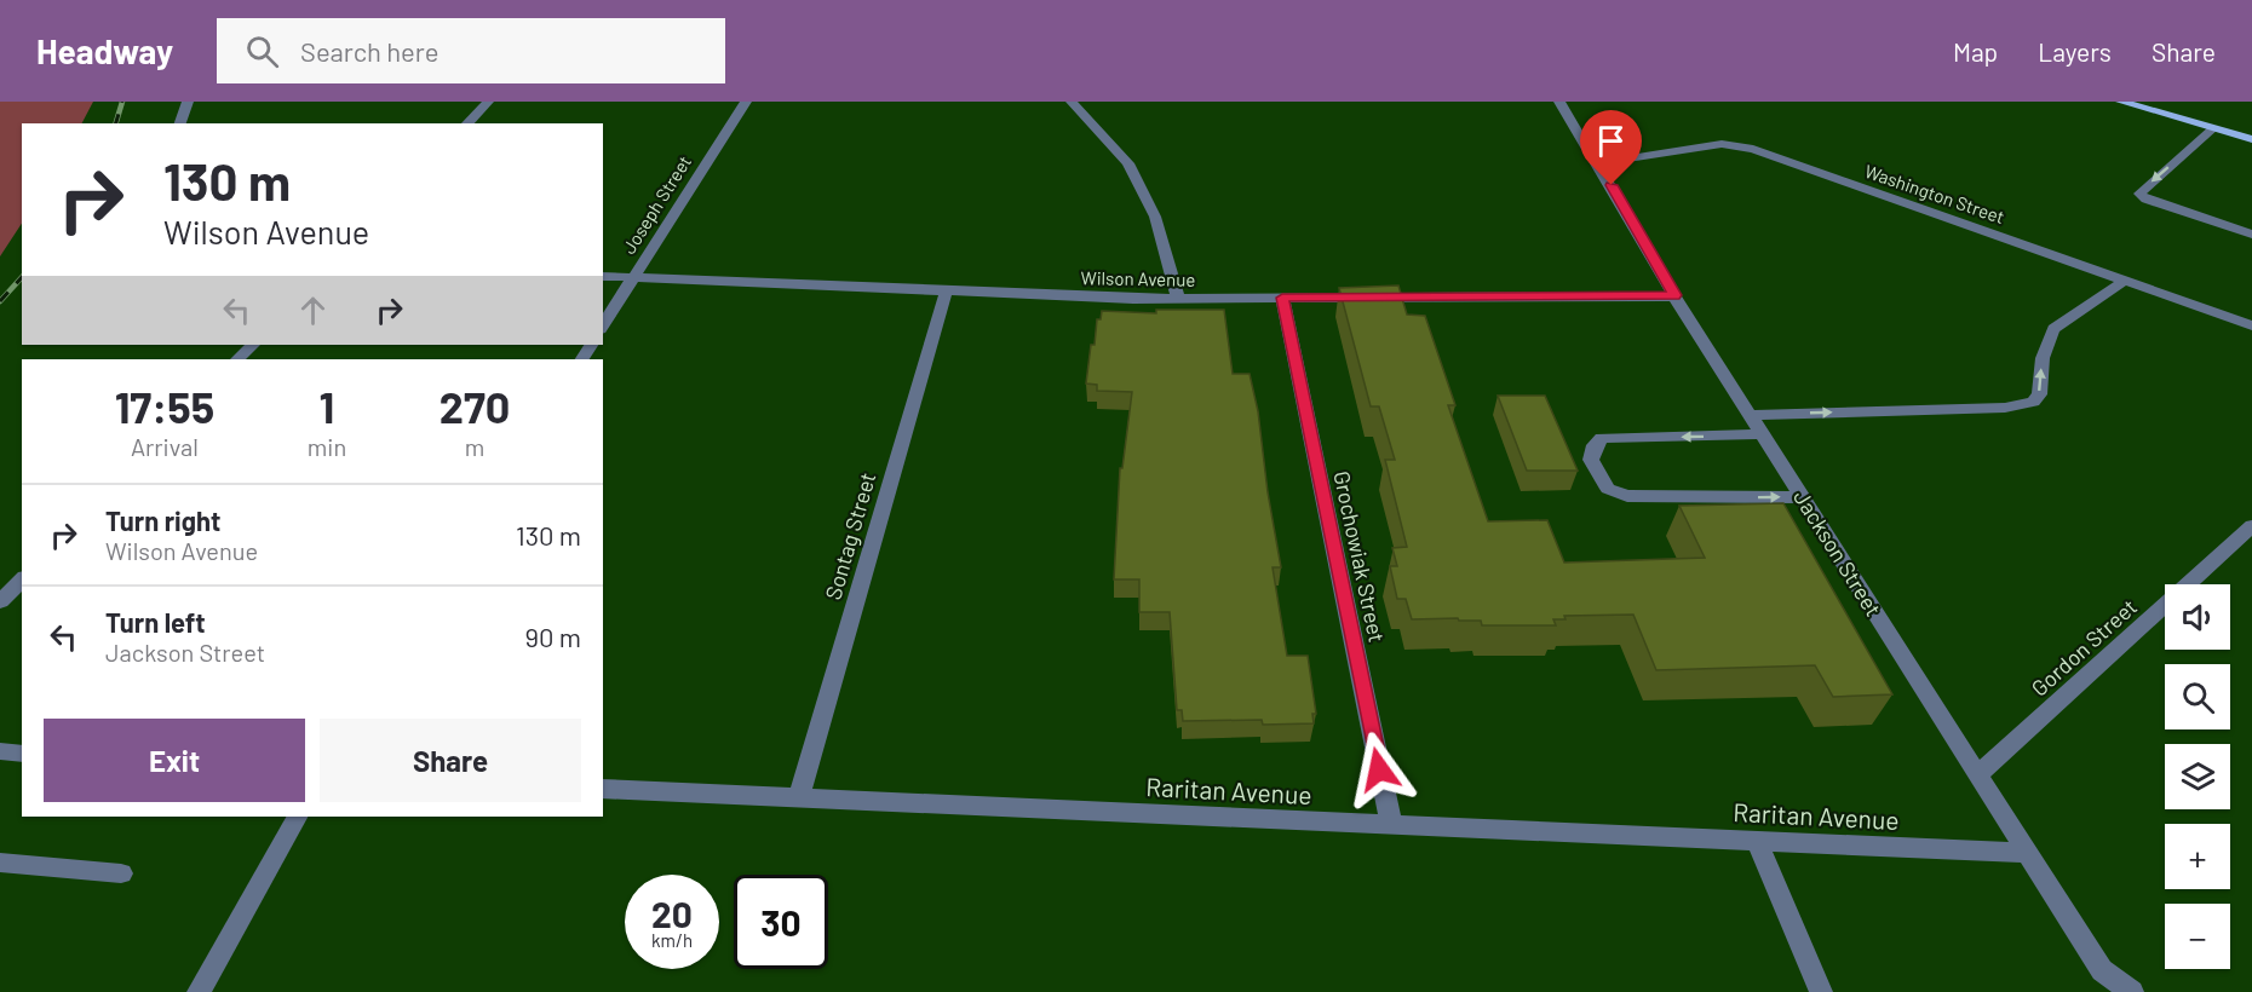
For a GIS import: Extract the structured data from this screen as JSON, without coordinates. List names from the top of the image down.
{
  "streets": {
    "street": [
      "Washington Street",
      "Joseph Street",
      "Wilson Avenue",
      "Sontag Street",
      "Jackson Street",
      "Grochowiak Street",
      "Gordon Street",
      "Raritan Avenue"
    ]
  },
  "crossings": [
    ["Washington Street", "Jackson Street"],
    ["Joseph Street", "Wilson Avenue"],
    ["Wilson Avenue", "Sontag Street"],
    ["Wilson Avenue", "Jackson Street"],
    ["Wilson Avenue", "Grochowiak Street"],
    ["Sontag Street", "Raritan Avenue"],
    ["Jackson Street", "Gordon Street"],
    ["Jackson Street", "Raritan Avenue"],
    ["Grochowiak Street", "Raritan Avenue"]
  ],
  "page": {
    "header": "Headway",
    "search": "Search here",
    "nav": ["Map", "Layers", "Share"],
    "turn": ["130 m", "Wilson Avenue"],
    "eta": [
      "17:55",
      "Arrival",
      "1",
      "min",
      "270",
      "m"
    ],
    "list": [
      {
        "name": "Turn right",
        "note": "Wilson Avenue",
        "value": "130 m"
      },
      {
        "name": "Turn left",
        "note": "Jackson Street",
        "value": "90 m"
      }
    ],
    "map_buttons": ["+", "−"],
    "buttons": ["Exit", "Share"],
    "speed": "20 km/h",
    "limit": "30"
  }
}
